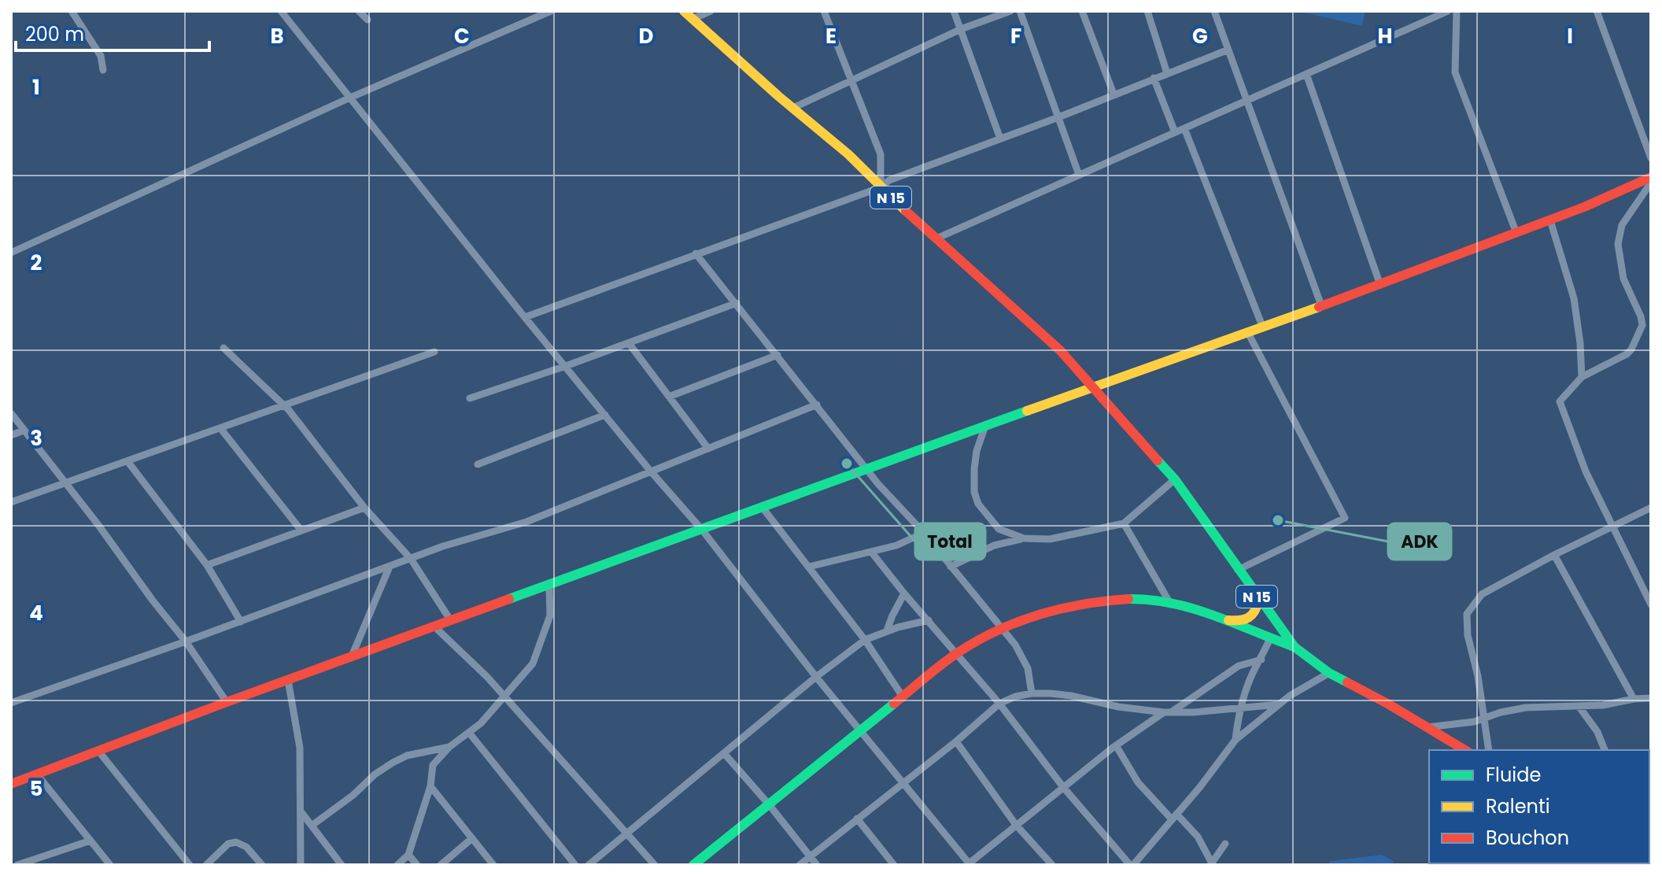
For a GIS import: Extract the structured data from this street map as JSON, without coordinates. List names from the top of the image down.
{
  "streets": {
    "main road": ["N 15"]
  },
  "places": ["Total", "ADK"],
  "legend": ["Fluide", "Ralenti", "Bouchon"],
  "scale_bar": "200 m",
  "grid": {
    "columns": [
      "B",
      "C",
      "D",
      "E",
      "F",
      "G",
      "H",
      "I"
    ],
    "rows": [
      "1",
      "2",
      "3",
      "4",
      "5"
    ]
  }
}
